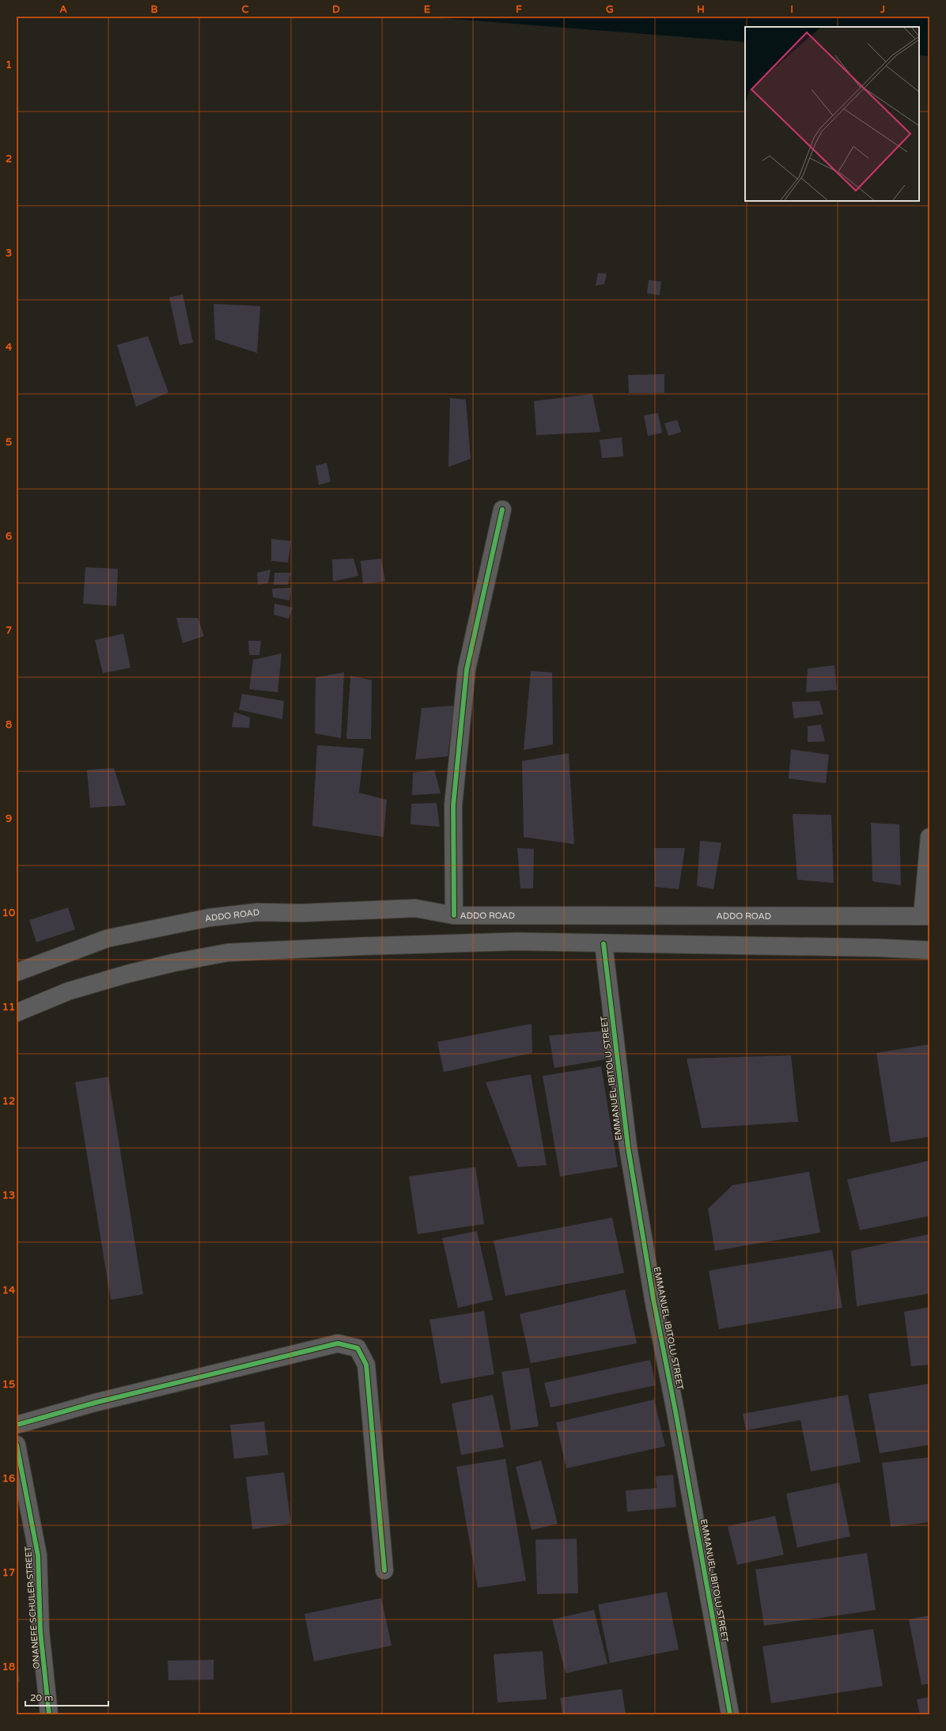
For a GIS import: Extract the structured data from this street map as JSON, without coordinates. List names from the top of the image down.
{
  "streets": {
    "main road": ["ADDO ROAD"],
    "street": ["EMMANUEL IBITOLU STREET", "ONANEFE SCHULER STREET"]
  },
  "scale_bar": "20 m",
  "grid": {
    "columns": [
      "A",
      "B",
      "C",
      "D",
      "E",
      "F",
      "G",
      "H",
      "I",
      "J"
    ],
    "rows": [
      "1",
      "2",
      "3",
      "4",
      "5",
      "6",
      "7",
      "8",
      "9",
      "10",
      "11",
      "12",
      "13",
      "14",
      "15",
      "16",
      "17",
      "18"
    ]
  }
}
